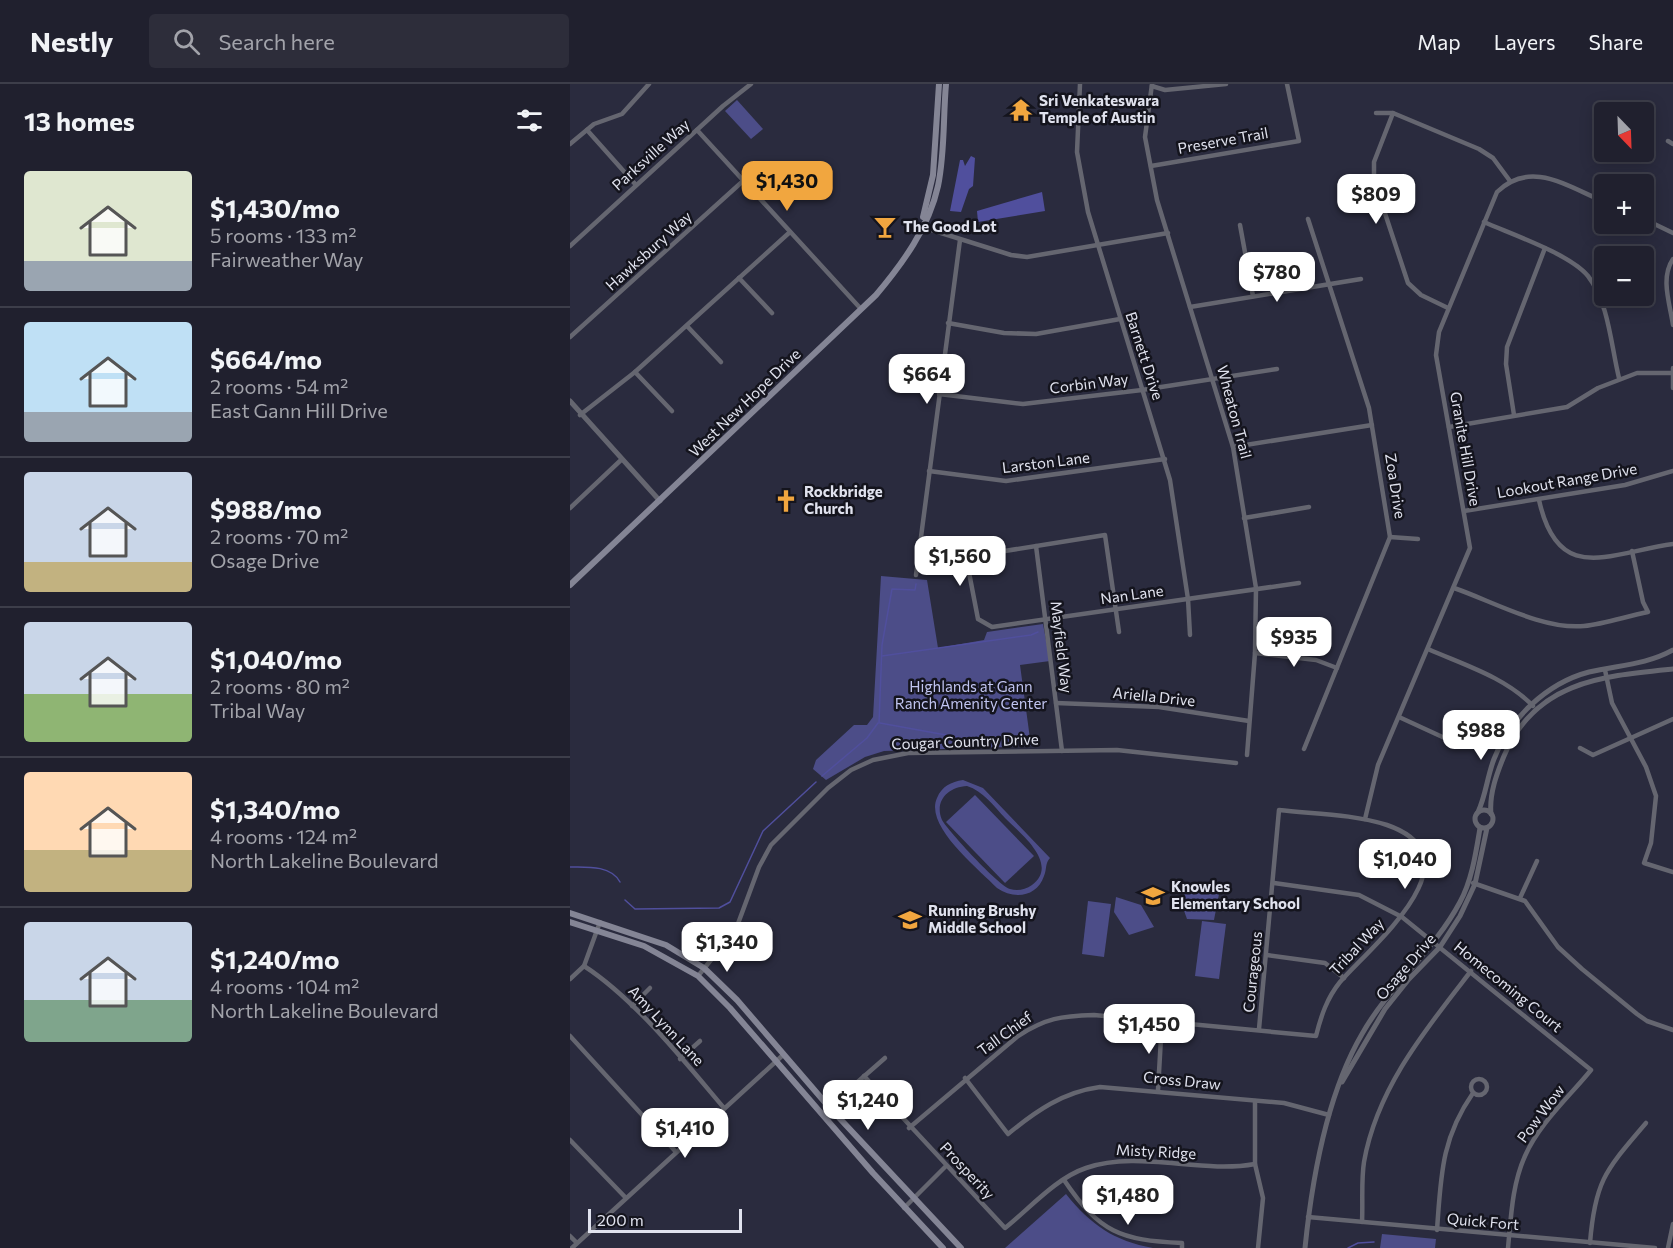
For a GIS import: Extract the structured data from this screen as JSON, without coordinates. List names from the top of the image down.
{
  "streets": {
    "main road": ["West New Hope Drive"],
    "street": [
      "Preserve Trail",
      "Parksville Way",
      "Hawksbury Way",
      "Barnett Drive",
      "Corbin Way",
      "Wheaton Trail",
      "Granite Hill Drive",
      "Larston Lane",
      "Lookout Range Drive",
      "Zoa Drive",
      "Nan Lane",
      "Mayfield Way",
      "Ariella Drive",
      "Cougar Country Drive",
      "Tribal Way",
      "Osage Drive",
      "Courageous",
      "Homecoming Court",
      "Amy Lynn Lane",
      "Tall Chief",
      "Cross Draw",
      "Pow Wow",
      "Misty Ridge",
      "Prosperity",
      "Quick Fort"
    ]
  },
  "crossings": [
    ["Preserve Trail", "Wheaton Trail"],
    ["Barnett Drive", "Corbin Way"],
    ["Barnett Drive", "Larston Lane"],
    ["Barnett Drive", "Nan Lane"],
    ["Corbin Way", "Wheaton Trail"],
    ["Wheaton Trail", "Nan Lane"],
    ["Wheaton Trail", "Ariella Drive"],
    ["Granite Hill Drive", "Lookout Range Drive"],
    ["Granite Hill Drive", "Tribal Way"],
    ["Nan Lane", "Mayfield Way"],
    ["Mayfield Way", "Ariella Drive"],
    ["Mayfield Way", "Cougar Country Drive"],
    ["Tribal Way", "Courageous"],
    ["Tribal Way", "Homecoming Court"],
    ["Tribal Way", "Tall Chief"],
    ["Osage Drive", "Homecoming Court"],
    ["Osage Drive", "Cross Draw"],
    ["Osage Drive", "Quick Fort"],
    ["Courageous", "Homecoming Court"],
    ["Courageous", "Tall Chief"],
    ["Homecoming Court", "Pow Wow"],
    ["Tall Chief", "Cross Draw"],
    ["Tall Chief", "Prosperity"],
    ["Pow Wow", "Quick Fort"],
    ["Misty Ridge", "Prosperity"]
  ],
  "parks": ["Highlands at Gann Ranch Amenity Center"],
  "places": {
    "temple": ["Sri Venkateswara Temple of Austin"],
    "bar": ["The Good Lot"],
    "church": ["Rockbridge Church"],
    "school or university": ["Knowles Elementary School", "Running Brushy Middle School"]
  },
  "scale_bar": "200 m",
  "north": "bottom right",
  "page": {
    "header": "Nestly",
    "search": "Search here",
    "nav": ["Map", "Layers", "Share"],
    "heading": "13 homes",
    "map_buttons": ["+", "−"],
    "list": [
      {
        "name": "$1,430/mo",
        "note": "5 rooms · 133 m² · Fairweather Way"
      },
      {
        "name": "$664/mo",
        "note": "2 rooms · 54 m² · East Gann Hill Drive"
      },
      {
        "name": "$988/mo",
        "note": "2 rooms · 70 m² · Osage Drive"
      },
      {
        "name": "$1,040/mo",
        "note": "2 rooms · 80 m² · Tribal Way"
      },
      {
        "name": "$1,340/mo",
        "note": "4 rooms · 124 m² · North Lakeline Boulevard"
      },
      {
        "name": "$1,240/mo",
        "note": "4 rooms · 104 m² · North Lakeline Boulevard"
      }
    ],
    "price": [
      "$1,430",
      "$809",
      "$780",
      "$664",
      "$1,560",
      "$935",
      "$988",
      "$1,040",
      "$1,340",
      "$1,450",
      "$1,240",
      "$1,410",
      "$1,480"
    ],
    "scale": "200 m"
  }
}
